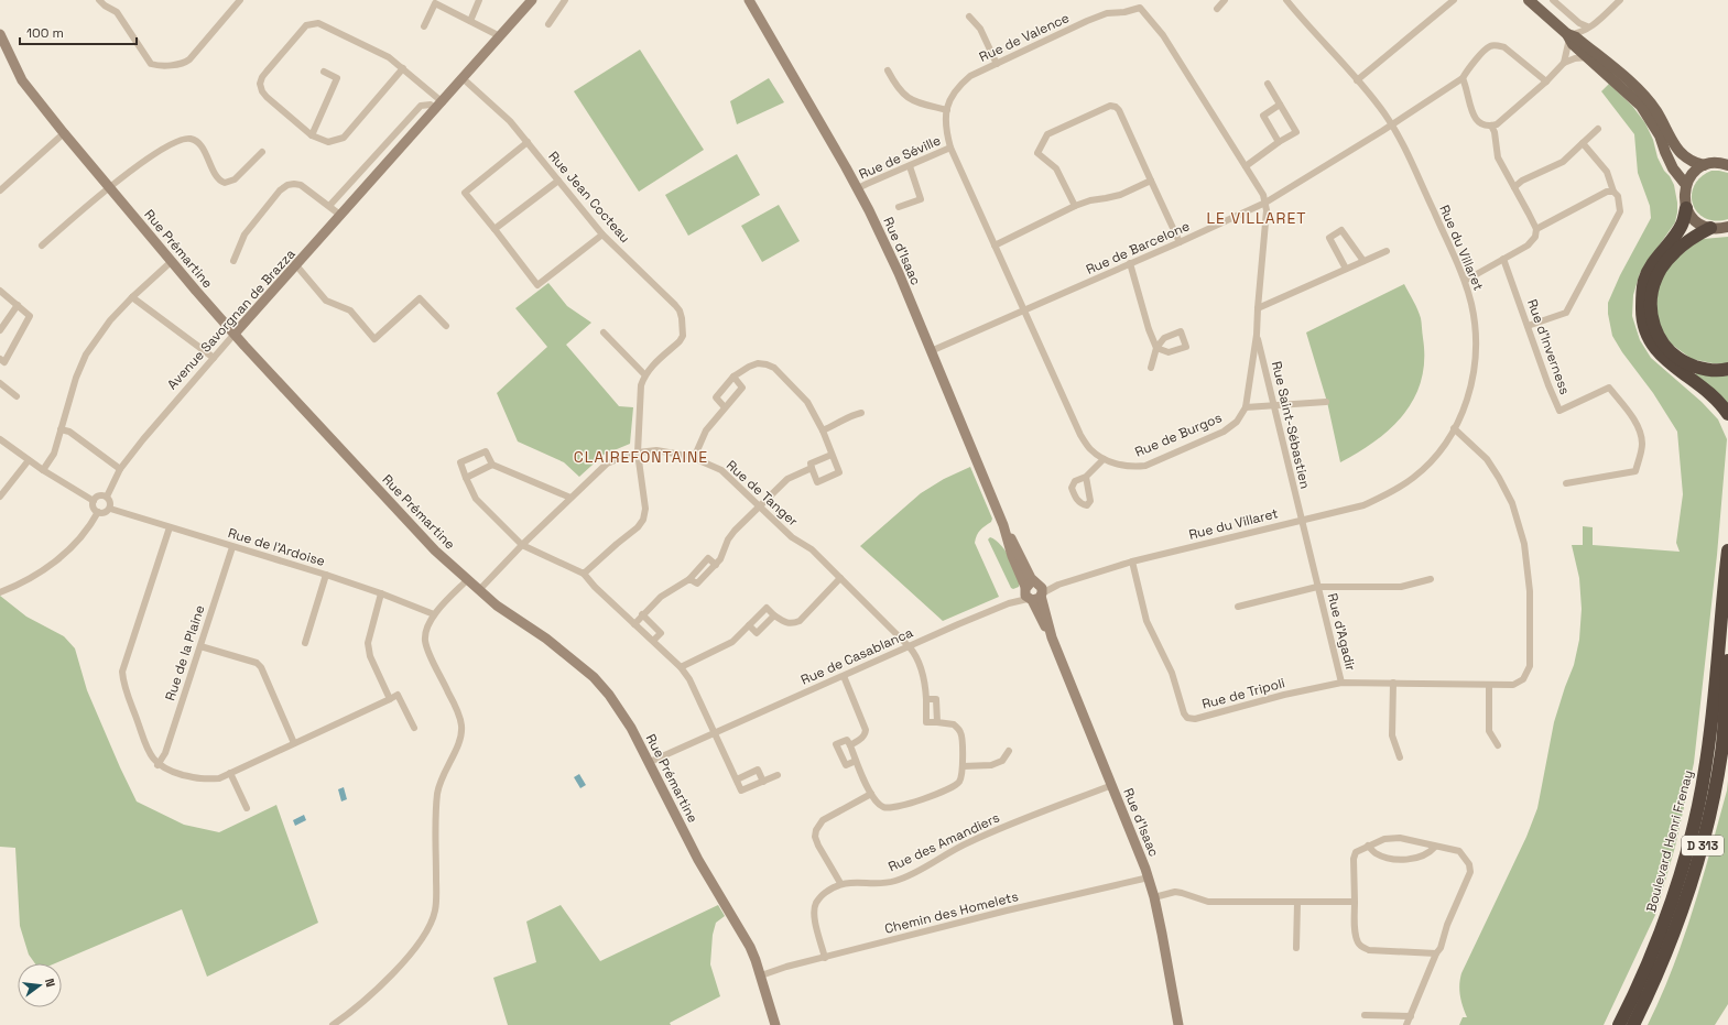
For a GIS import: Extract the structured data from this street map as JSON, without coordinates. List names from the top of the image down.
{
  "streets": {
    "highway": ["Boulevard Henri Frenay", "D 313"],
    "street": [
      "Rue de Valence",
      "Rue de Séville",
      "Rue Jean Cocteau",
      "Rue de Barcelone",
      "Rue du Villaret",
      "Rue Prémartine",
      "Rue d'Isaac",
      "Avenue Savorgnan de Brazza",
      "Rue d'Inverness",
      "Rue Saint-Sébastien",
      "Rue de Burgos",
      "Rue de Tanger",
      "Rue de l'Ardoise",
      "Rue d'Agadir",
      "Rue de la Plaine",
      "Rue de Casablanca",
      "Rue de Tripoli",
      "Rue des Amandiers",
      "Chemin des Homelets"
    ]
  },
  "crossings": [
    ["Rue de Valence", "Rue de Séville"],
    ["Rue de Valence", "Rue de Barcelone"],
    ["Rue de Valence", "Rue de Burgos"],
    ["Rue de Séville", "Rue d'Isaac"],
    ["Rue Jean Cocteau", "Avenue Savorgnan de Brazza"],
    ["Rue de Barcelone", "Rue du Villaret"],
    ["Rue de Barcelone", "Rue d'Isaac"],
    ["Rue de Barcelone", "Rue de Burgos"],
    ["Rue du Villaret", "Rue d'Isaac"],
    ["Rue du Villaret", "Rue Saint-Sébastien"],
    ["Rue du Villaret", "Rue d'Agadir"],
    ["Rue du Villaret", "Rue de Casablanca"],
    ["Rue du Villaret", "Rue de Tripoli"],
    ["Rue Prémartine", "Avenue Savorgnan de Brazza"],
    ["Rue Prémartine", "Rue de Tanger"],
    ["Rue Prémartine", "Rue de Casablanca"],
    ["Rue Prémartine", "Chemin des Homelets"],
    ["Rue d'Isaac", "Rue de Casablanca"],
    ["Rue d'Isaac", "Rue des Amandiers"],
    ["Rue d'Isaac", "Chemin des Homelets"],
    ["Avenue Savorgnan de Brazza", "Rue de l'Ardoise"],
    ["Rue Saint-Sébastien", "Rue de Burgos"],
    ["Rue Saint-Sébastien", "Rue d'Agadir"],
    ["Rue de Tanger", "Rue de Casablanca"],
    ["Rue de l'Ardoise", "Rue de la Plaine"],
    ["Rue d'Agadir", "Rue de Tripoli"]
  ],
  "districts": ["LE VILLARET", "CLAIREFONTAINE"],
  "scale_bar": "100 m",
  "north": "right"
}
